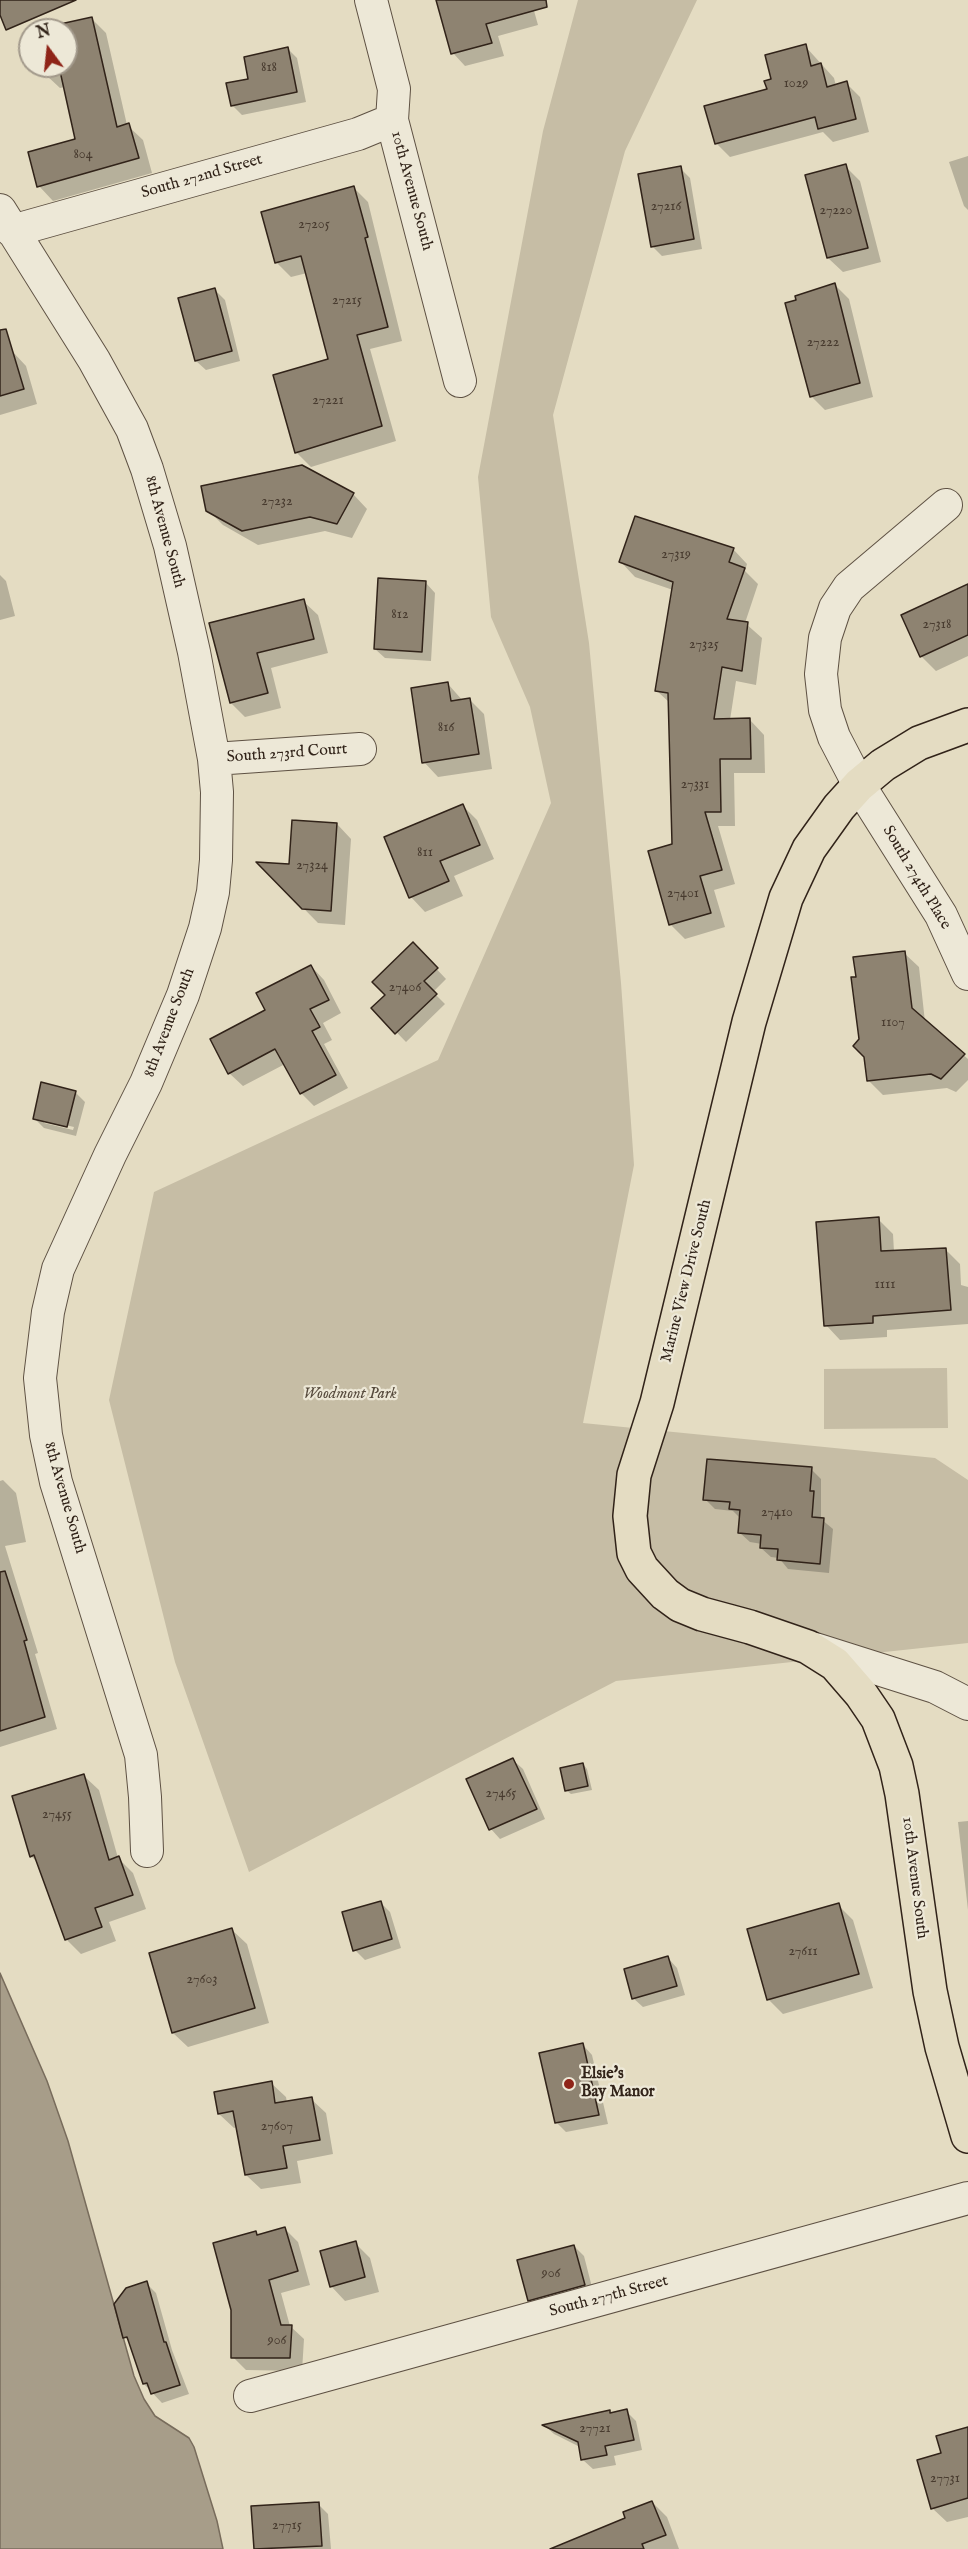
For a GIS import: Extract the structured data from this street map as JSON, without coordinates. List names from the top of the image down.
{
  "streets": {
    "main road": ["10th Avenue South", "Marine View Drive South"],
    "street": [
      "South 272nd Street",
      "8th Avenue South",
      "South 273rd Court",
      "South 274th Place",
      "South 277th Street"
    ]
  },
  "crossings": [
    ["South 272nd Street", "10th Avenue South"],
    ["South 272nd Street", "8th Avenue South"],
    ["10th Avenue South", "Marine View Drive South"],
    ["8th Avenue South", "South 273rd Court"],
    ["South 274th Place", "Marine View Drive South"]
  ],
  "parks": ["Woodmont Park"],
  "places": ["Elsie's Bay Manor"],
  "house_numbers": [
    "818",
    "1029",
    "804",
    "27216",
    "27220",
    "27205",
    "27215",
    "27222",
    "27221",
    "27232",
    "27319",
    "812",
    "27318",
    "27325",
    "816",
    "27331",
    "811",
    "27324",
    "27401",
    "27406",
    "1107",
    "1111",
    "27410",
    "27465",
    "27455",
    "27611",
    "27603",
    "27607",
    "906",
    "906",
    "27721",
    "27731",
    "27715"
  ],
  "north": "top"
}
